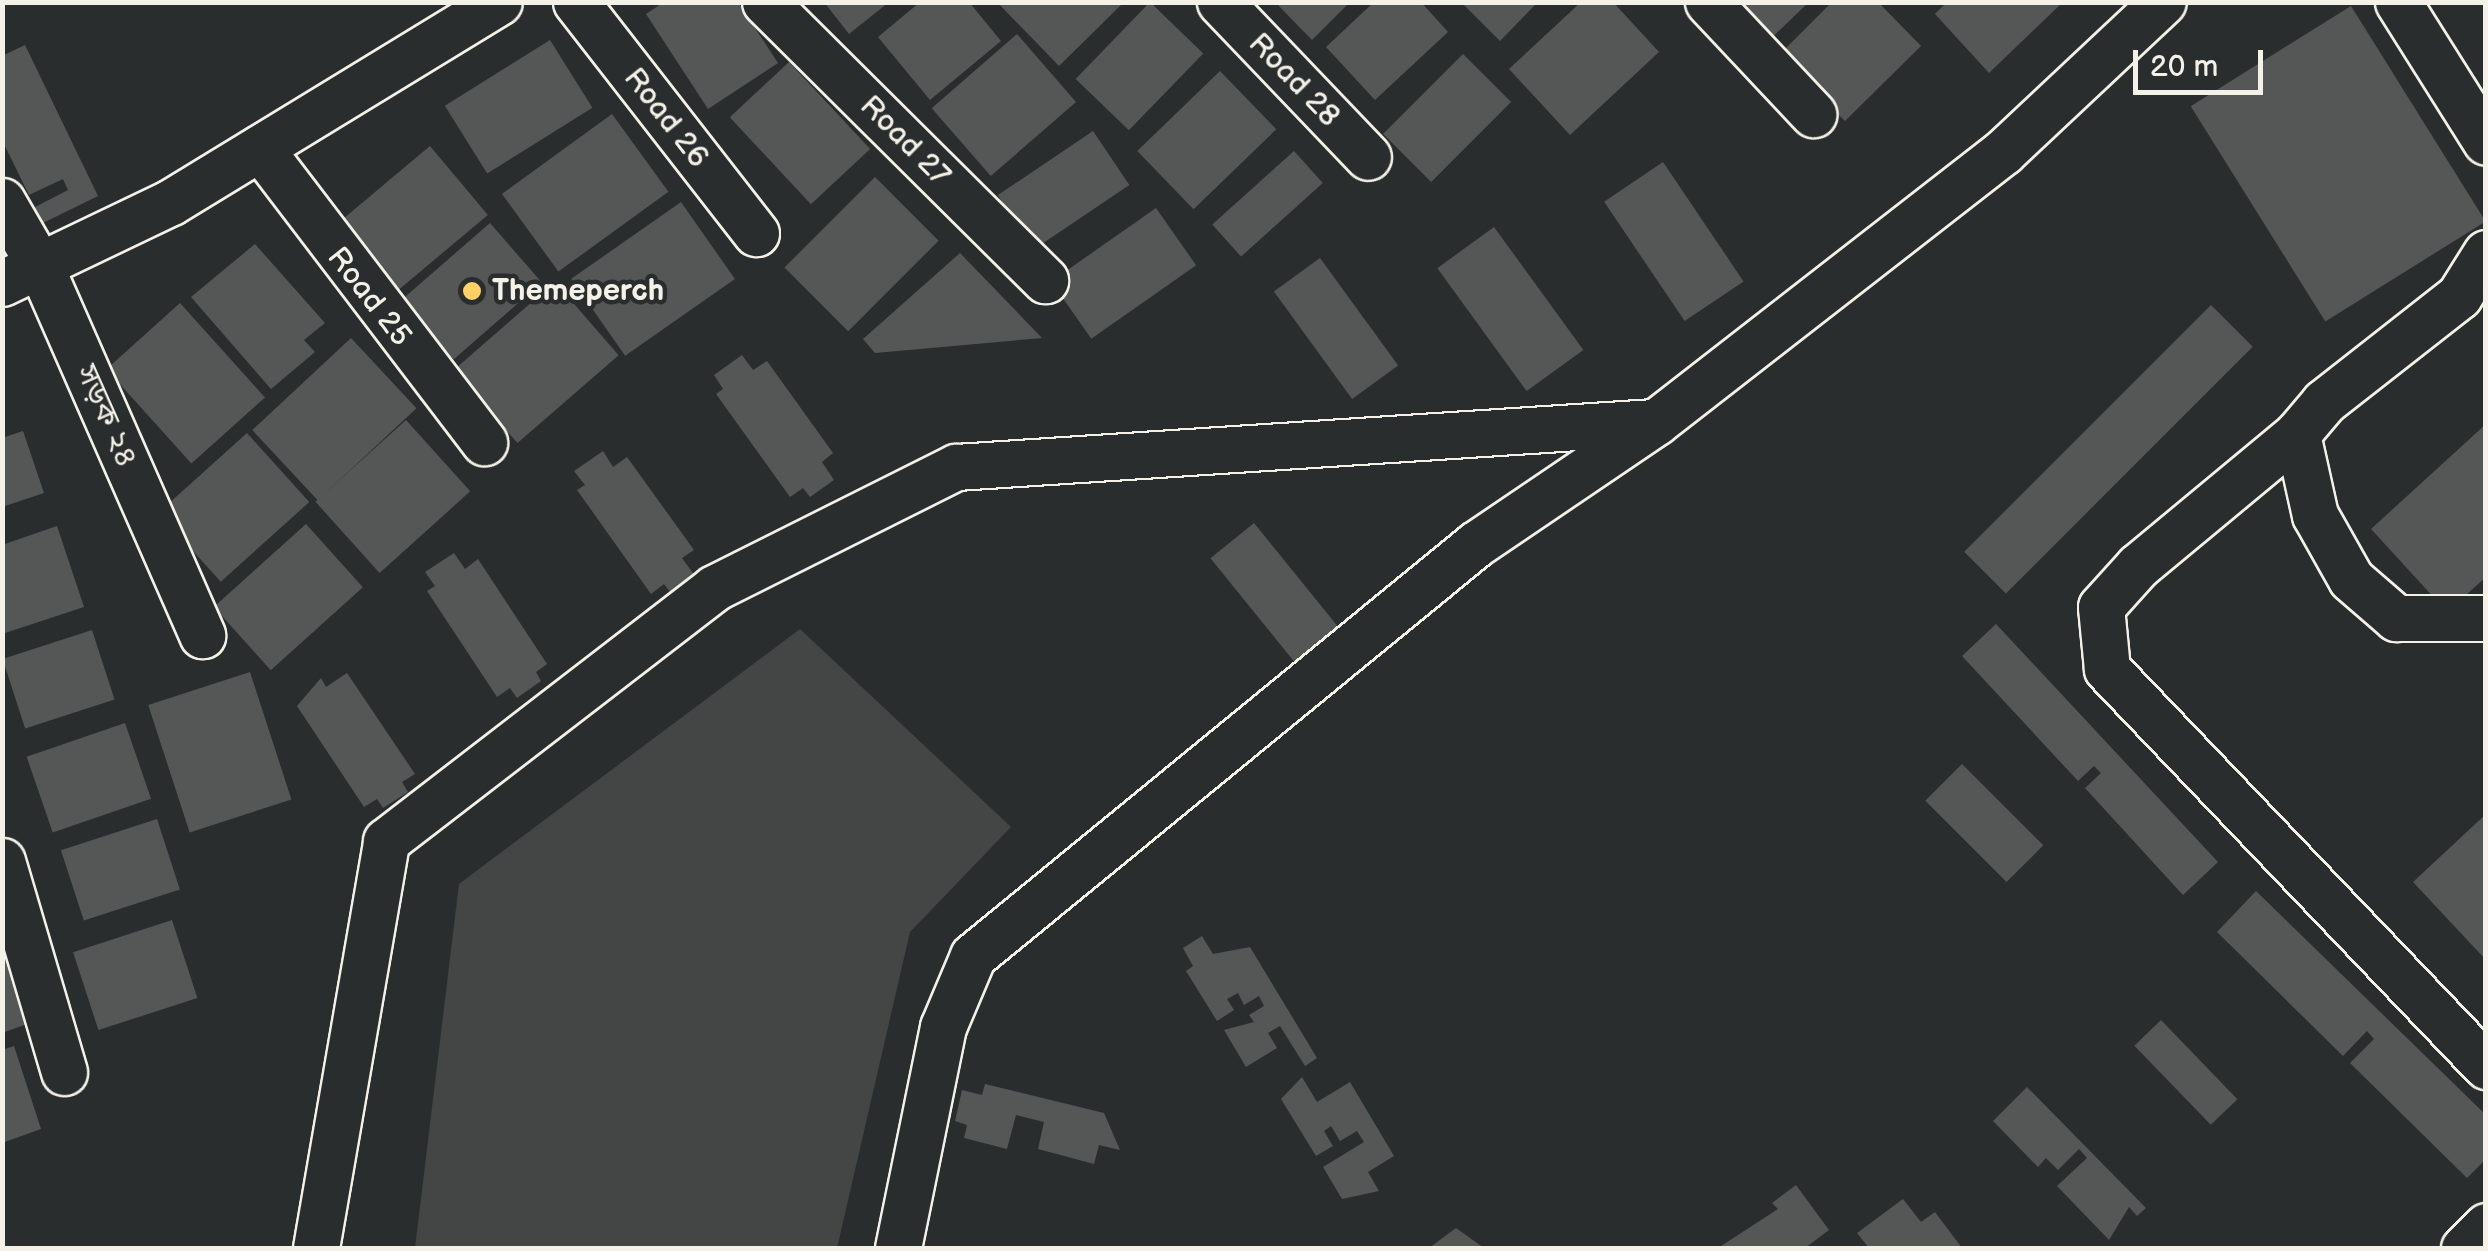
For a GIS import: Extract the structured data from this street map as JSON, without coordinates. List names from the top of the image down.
{
  "streets": {
    "street": [
      "Road 28",
      "Road 26",
      "Road 27",
      "Road 25",
      "সড়ক ২৪"
    ]
  },
  "places": ["Themeperch"],
  "scale_bar": "20 m"
}
